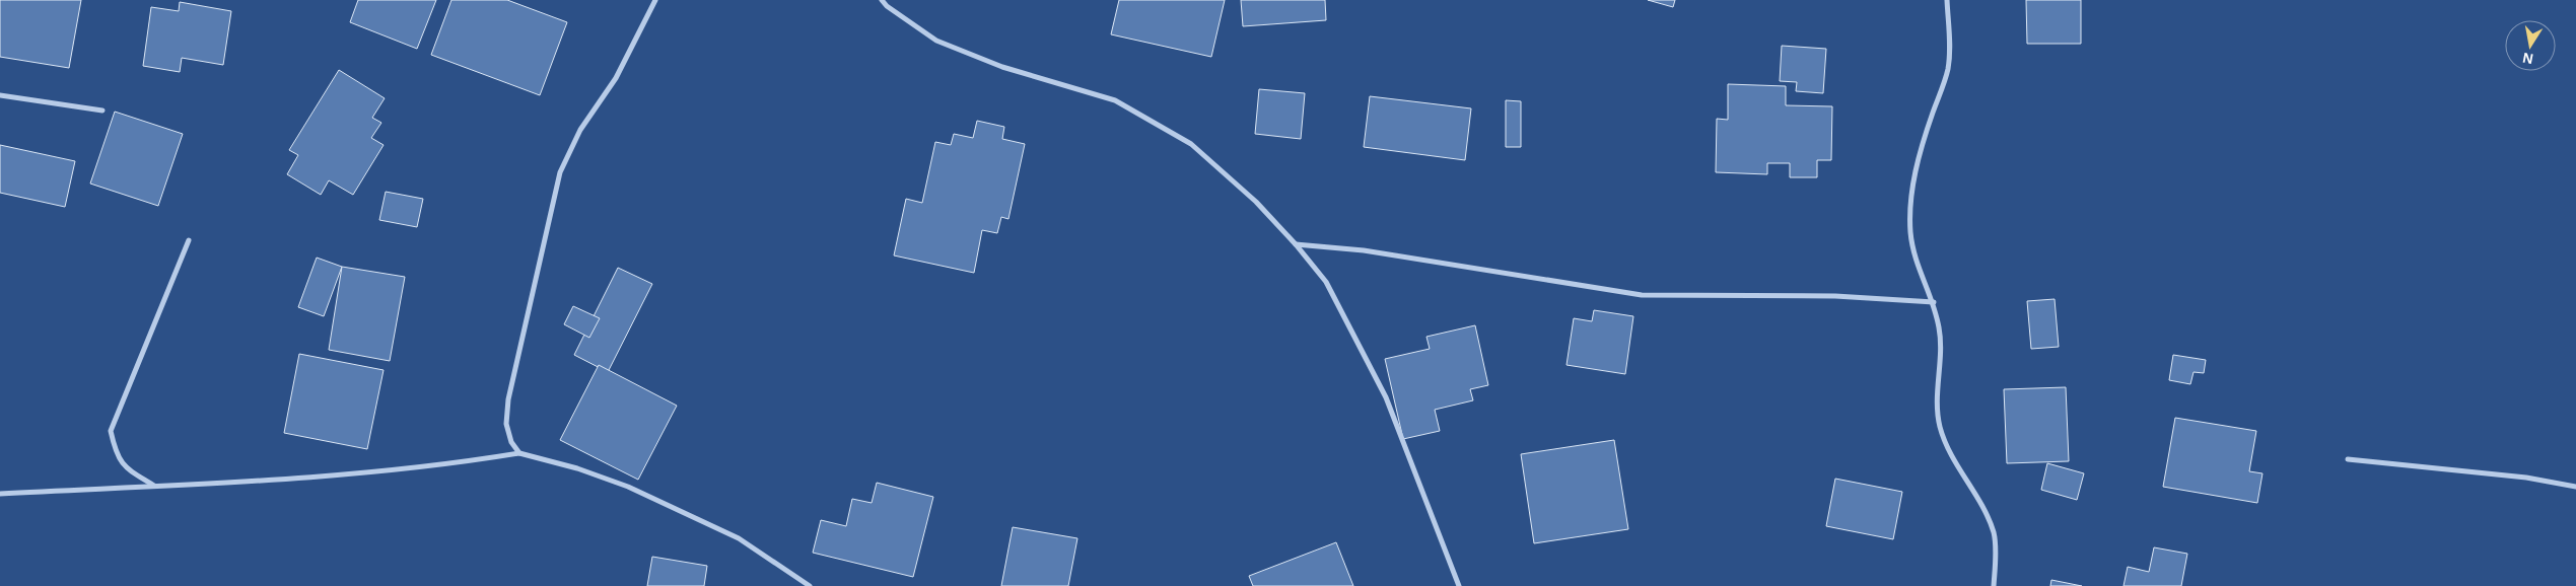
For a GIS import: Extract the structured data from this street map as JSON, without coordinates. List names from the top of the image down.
{
  "north": "bottom"
}
